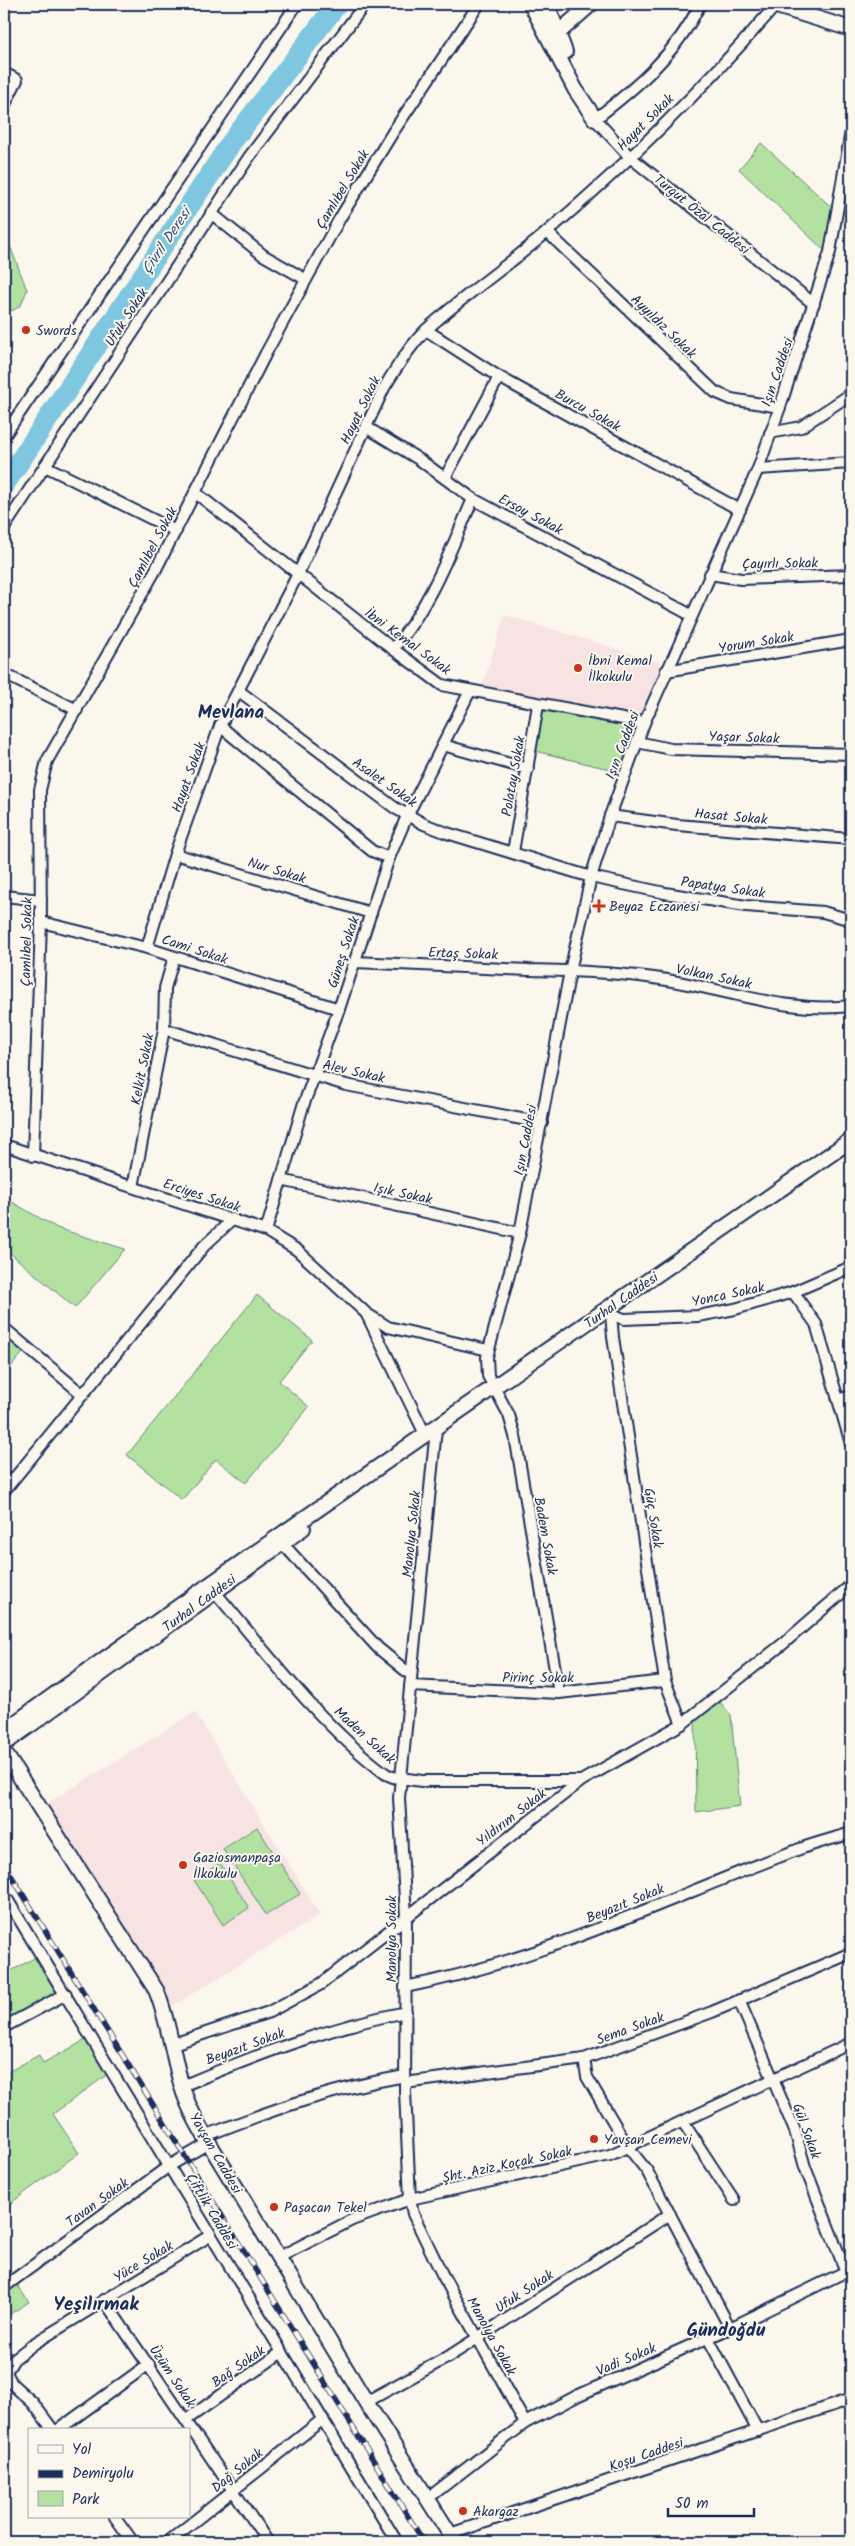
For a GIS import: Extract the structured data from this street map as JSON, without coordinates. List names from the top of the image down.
{
  "streets": {
    "street": [
      "Hayat Sokak",
      "Çamlıbel Sokak",
      "Turgut Özal Caddesi",
      "Ufuk Sokak",
      "Ayyıldız Sokak",
      "Işın Caddesi",
      "Burcu Sokak",
      "Ersoy Sokak",
      "Çayırlı Sokak",
      "İbni Kemal Sokak",
      "Yorum Sokak",
      "Yaşar Sokak",
      "Polatay Sokak",
      "Asalet Sokak",
      "Hasat Sokak",
      "Nur Sokak",
      "Papatya Sokak",
      "Cami Sokak",
      "Güneş Sokak",
      "Ertaş Sokak",
      "Volkan Sokak",
      "Kelkit Sokak",
      "Alev Sokak",
      "Işık Sokak",
      "Erciyes Sokak",
      "Yonca Sokak",
      "Turhal Caddesi",
      "Güç Sokak",
      "Manolya Sokak",
      "Badem Sokak",
      "Pirinç Sokak",
      "Maden Sokak",
      "Yıldırım Sokak",
      "Beyazıt Sokak",
      "Sema Sokak",
      "Gül Sokak",
      "Yavşan Caddesi",
      "Şht. Aziz Koçak Sokak",
      "Tavan Sokak",
      "Çiftlik Caddesi",
      "Yüce Sokak",
      "Vadi Sokak",
      "Bağ Sokak",
      "Üzüm Sokak",
      "Koşu Caddesi",
      "Dağ Sokak"
    ]
  },
  "crossings": [
    ["Hayat Sokak", "Turgut Özal Caddesi"],
    ["Hayat Sokak", "Ayyıldız Sokak"],
    ["Hayat Sokak", "Burcu Sokak"],
    ["Hayat Sokak", "Ersoy Sokak"],
    ["Hayat Sokak", "İbni Kemal Sokak"],
    ["Hayat Sokak", "Asalet Sokak"],
    ["Hayat Sokak", "Nur Sokak"],
    ["Hayat Sokak", "Cami Sokak"],
    ["Çamlıbel Sokak", "İbni Kemal Sokak"],
    ["Çamlıbel Sokak", "Cami Sokak"],
    ["Çamlıbel Sokak", "Erciyes Sokak"],
    ["Turgut Özal Caddesi", "Işın Caddesi"],
    ["Ufuk Sokak", "Manolya Sokak"],
    ["Ufuk Sokak", "Yavşan Caddesi"],
    ["Ayyıldız Sokak", "Işın Caddesi"],
    ["Işın Caddesi", "Burcu Sokak"],
    ["Işın Caddesi", "Ersoy Sokak"],
    ["Işın Caddesi", "Çayırlı Sokak"],
    ["Işın Caddesi", "İbni Kemal Sokak"],
    ["Işın Caddesi", "Yorum Sokak"],
    ["Işın Caddesi", "Yaşar Sokak"],
    ["Işın Caddesi", "Asalet Sokak"],
    ["Işın Caddesi", "Hasat Sokak"],
    ["Işın Caddesi", "Papatya Sokak"],
    ["Işın Caddesi", "Ertaş Sokak"],
    ["Işın Caddesi", "Volkan Sokak"],
    ["Işın Caddesi", "Alev Sokak"],
    ["Işın Caddesi", "Işık Sokak"],
    ["Işın Caddesi", "Erciyes Sokak"],
    ["Işın Caddesi", "Turhal Caddesi"],
    ["Işın Caddesi", "Badem Sokak"],
    ["İbni Kemal Sokak", "Polatay Sokak"],
    ["İbni Kemal Sokak", "Güneş Sokak"],
    ["Polatay Sokak", "Asalet Sokak"],
    ["Asalet Sokak", "Papatya Sokak"],
    ["Asalet Sokak", "Güneş Sokak"],
    ["Nur Sokak", "Güneş Sokak"],
    ["Cami Sokak", "Güneş Sokak"],
    ["Cami Sokak", "Kelkit Sokak"],
    ["Güneş Sokak", "Ertaş Sokak"],
    ["Güneş Sokak", "Alev Sokak"],
    ["Güneş Sokak", "Işık Sokak"],
    ["Güneş Sokak", "Erciyes Sokak"],
    ["Ertaş Sokak", "Volkan Sokak"],
    ["Kelkit Sokak", "Alev Sokak"],
    ["Kelkit Sokak", "Erciyes Sokak"],
    ["Erciyes Sokak", "Turhal Caddesi"],
    ["Erciyes Sokak", "Manolya Sokak"],
    ["Yonca Sokak", "Turhal Caddesi"],
    ["Yonca Sokak", "Güç Sokak"],
    ["Turhal Caddesi", "Güç Sokak"],
    ["Turhal Caddesi", "Manolya Sokak"],
    ["Turhal Caddesi", "Badem Sokak"],
    ["Turhal Caddesi", "Maden Sokak"],
    ["Güç Sokak", "Pirinç Sokak"],
    ["Güç Sokak", "Yıldırım Sokak"],
    ["Manolya Sokak", "Pirinç Sokak"],
    ["Manolya Sokak", "Maden Sokak"],
    ["Manolya Sokak", "Yıldırım Sokak"],
    ["Manolya Sokak", "Beyazıt Sokak"],
    ["Manolya Sokak", "Sema Sokak"],
    ["Manolya Sokak", "Şht. Aziz Koçak Sokak"],
    ["Manolya Sokak", "Vadi Sokak"],
    ["Badem Sokak", "Pirinç Sokak"],
    ["Maden Sokak", "Yıldırım Sokak"],
    ["Yıldırım Sokak", "Yavşan Caddesi"],
    ["Beyazıt Sokak", "Yavşan Caddesi"],
    ["Sema Sokak", "Gül Sokak"],
    ["Sema Sokak", "Yavşan Caddesi"],
    ["Sema Sokak", "Tavan Sokak"],
    ["Gül Sokak", "Şht. Aziz Koçak Sokak"],
    ["Gül Sokak", "Vadi Sokak"],
    ["Yavşan Caddesi", "Şht. Aziz Koçak Sokak"],
    ["Yavşan Caddesi", "Tavan Sokak"],
    ["Yavşan Caddesi", "Vadi Sokak"],
    ["Yavşan Caddesi", "Koşu Caddesi"],
    ["Tavan Sokak", "Çiftlik Caddesi"],
    ["Çiftlik Caddesi", "Yüce Sokak"],
    ["Çiftlik Caddesi", "Bağ Sokak"],
    ["Çiftlik Caddesi", "Dağ Sokak"],
    ["Yüce Sokak", "Üzüm Sokak"],
    ["Bağ Sokak", "Üzüm Sokak"],
    ["Üzüm Sokak", "Dağ Sokak"]
  ],
  "districts": ["Mevlana", "Yeşilırmak", "Gündoğdu"],
  "water": ["Çivril Deresi"],
  "places": {
    "other": [
      "Swords",
      "İbni Kemal İlkokulu",
      "Gaziosmanpaşa İlkokulu",
      "Yavşan Cemevi",
      "Paşacan Tekel",
      "Akargaz"
    ],
    "health": ["Beyaz Eczanesi"]
  },
  "legend": ["Yol", "Demiryolu", "Park"],
  "scale_bar": "50 m"
}
